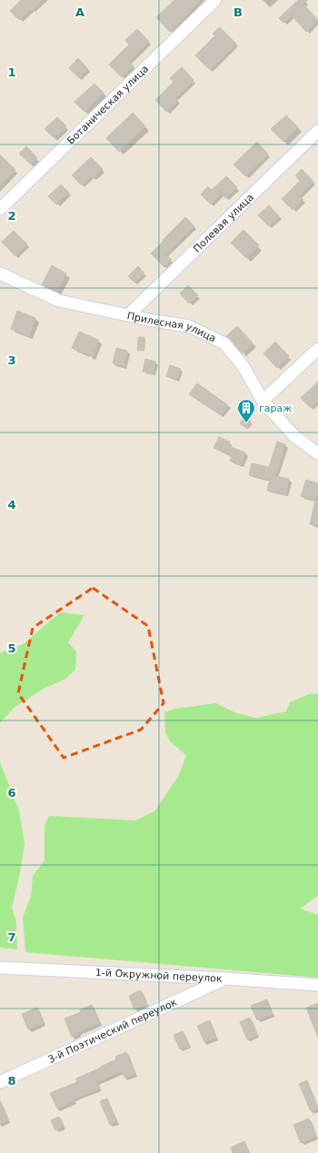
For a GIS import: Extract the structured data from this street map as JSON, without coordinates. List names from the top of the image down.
{
  "streets": {
    "street": [
      "Ботаническая улица",
      "Полевая улица",
      "Прилесная улица",
      "1-й Окружной переулок",
      "3-й Поэтический переулок"
    ]
  },
  "crossings": [
    ["Полевая улица", "Прилесная улица"],
    ["1-й Окружной переулок", "3-й Поэтический переулок"]
  ],
  "places": {
    "building": ["гараж"]
  },
  "grid": {
    "columns": ["A", "B"],
    "rows": [
      "1",
      "2",
      "3",
      "4",
      "5",
      "6",
      "7",
      "8"
    ]
  }
}
